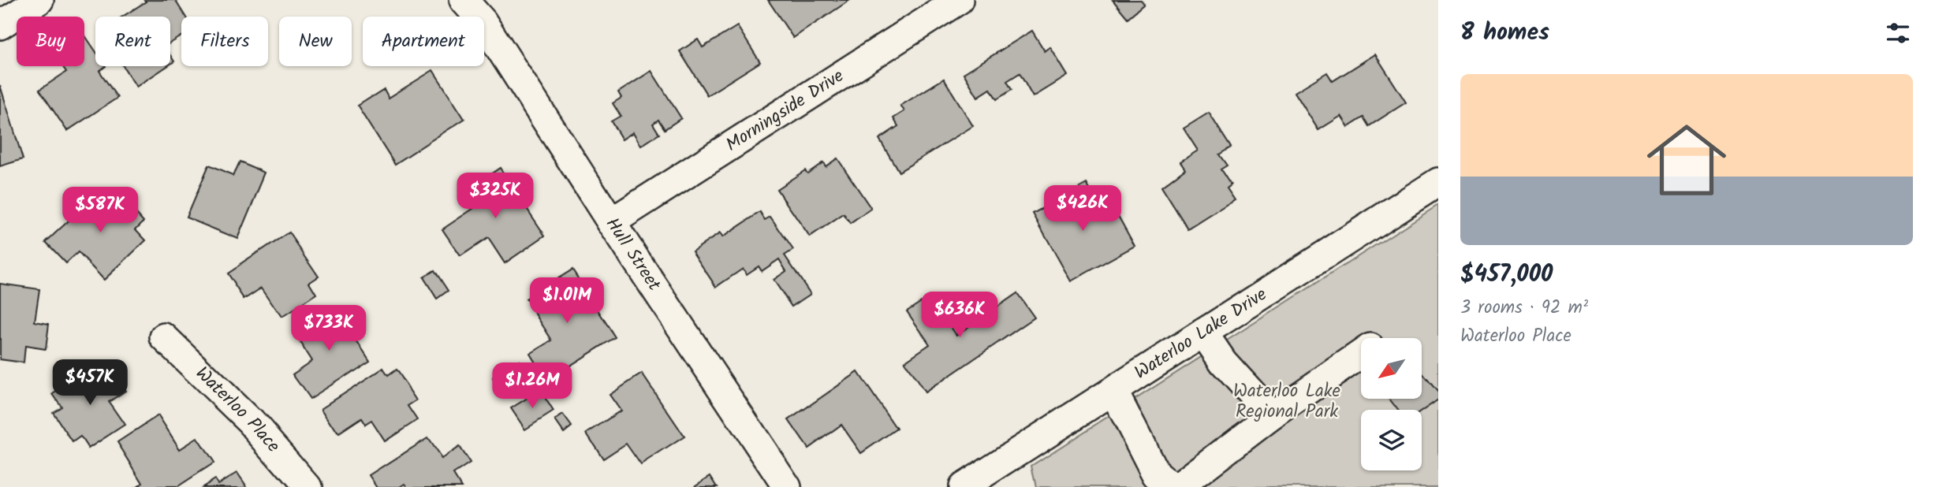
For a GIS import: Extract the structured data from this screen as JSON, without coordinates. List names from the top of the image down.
{
  "streets": {
    "street": [
      "Morningside Drive",
      "Hull Street",
      "Waterloo Lake Drive",
      "Waterloo Place"
    ]
  },
  "crossings": [
    ["Morningside Drive", "Hull Street"]
  ],
  "parks": ["Waterloo Lake Regional Park"],
  "north": "bottom left",
  "page": {
    "heading": "8 homes",
    "chip": [
      "Buy",
      "Rent",
      "Filters",
      "New",
      "Apartment"
    ],
    "list": [
      {
        "name": "$457,000",
        "note": "3 rooms · 92 m² · Waterloo Place"
      }
    ],
    "price": [
      "$325K",
      "$426K",
      "$587K",
      "$1.01M",
      "$636K",
      "$733K",
      "$457K",
      "$1.26M"
    ]
  }
}
